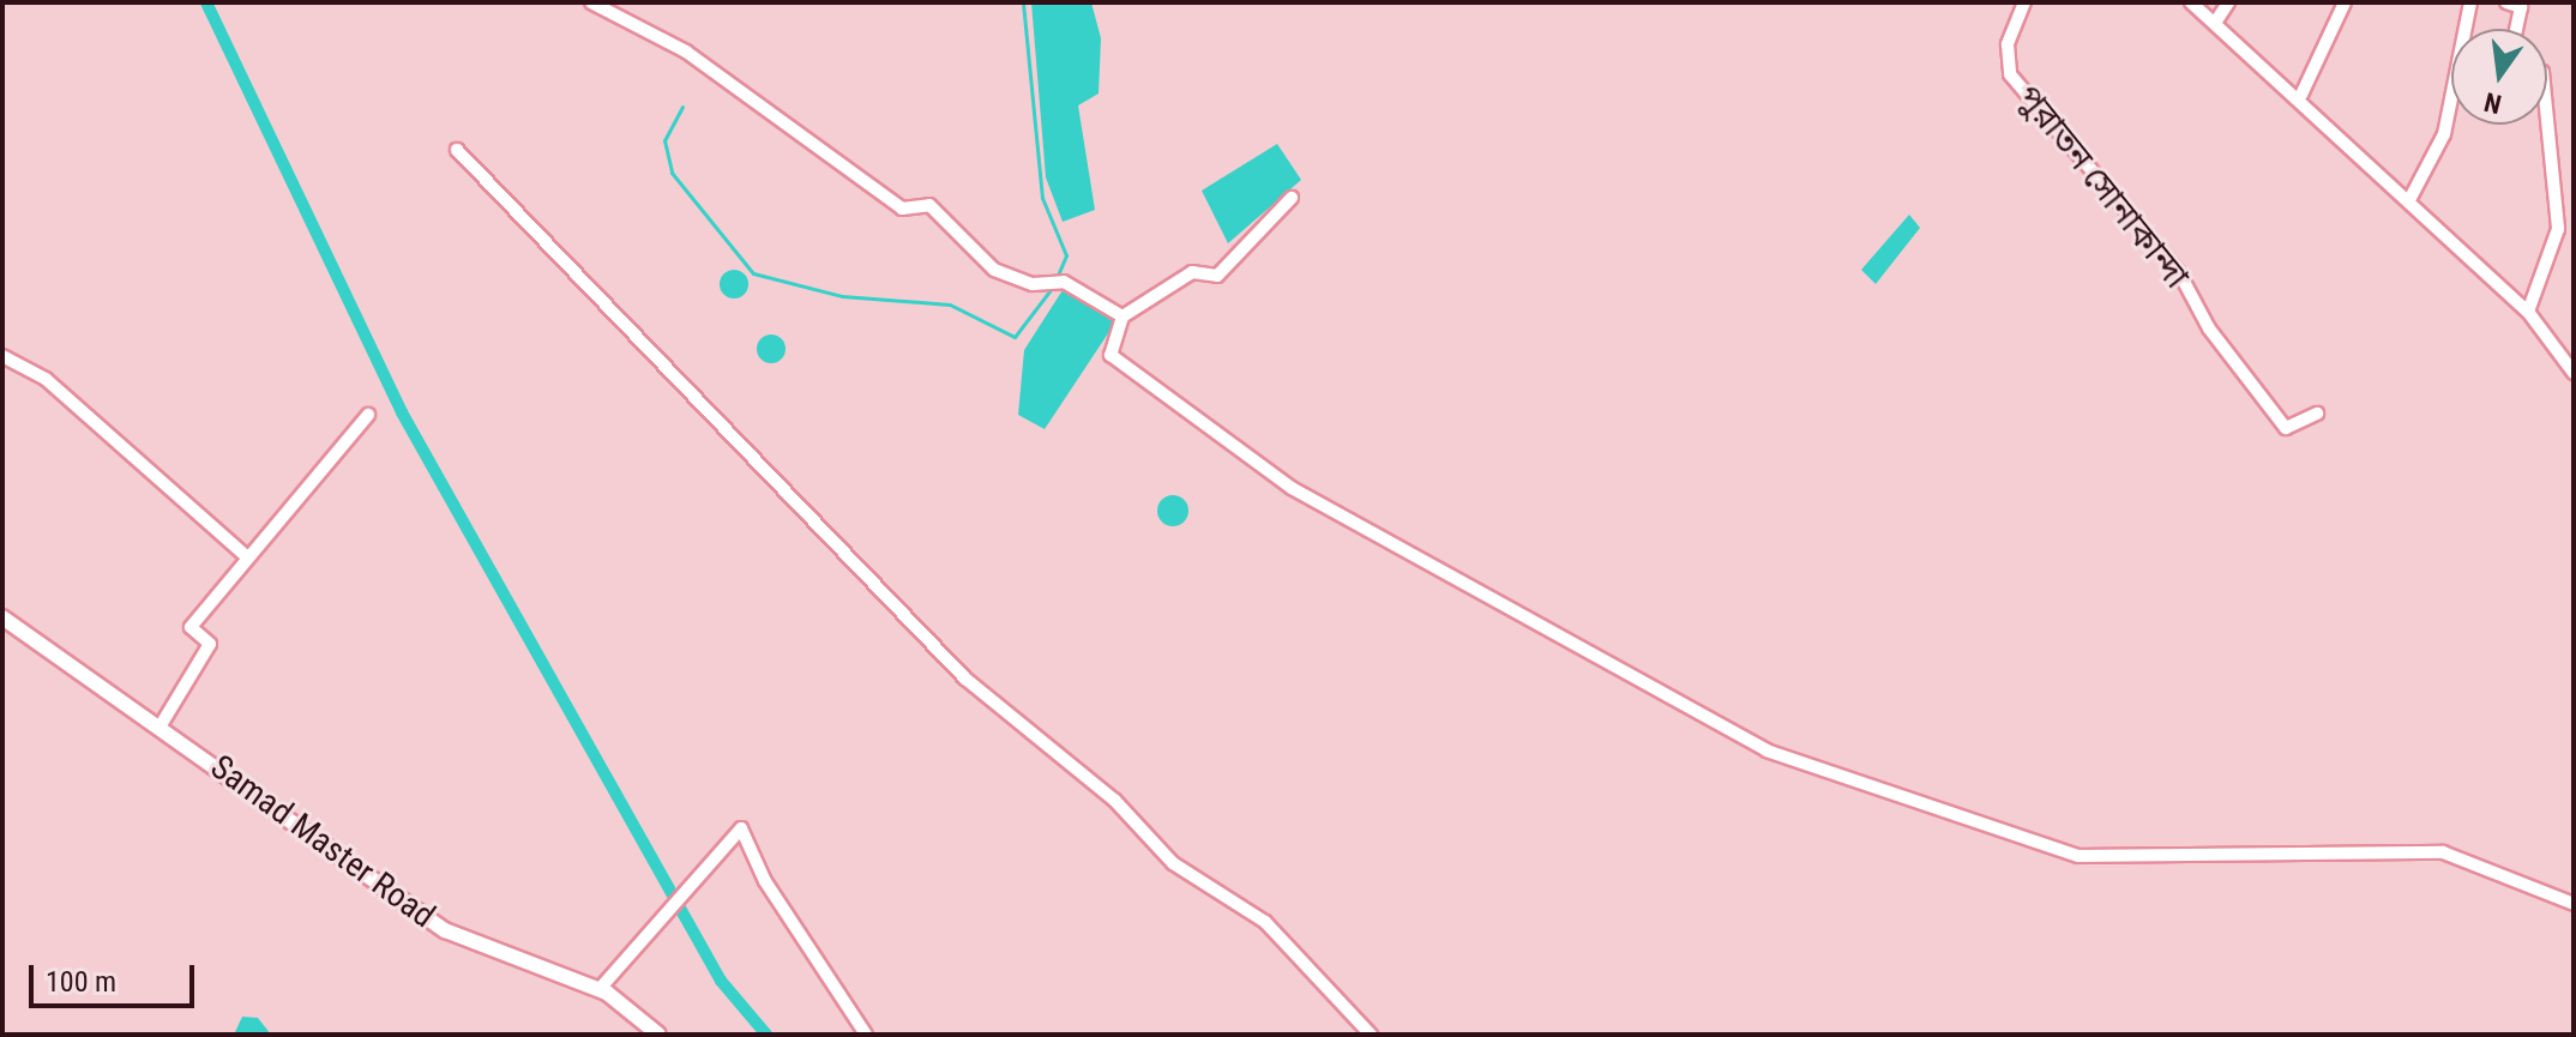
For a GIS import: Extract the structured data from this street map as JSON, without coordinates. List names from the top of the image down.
{
  "streets": {
    "street": ["পুরাতন সোনাকান্দা", "Samad Master Road"]
  },
  "scale_bar": "100 m",
  "north": "bottom"
}
